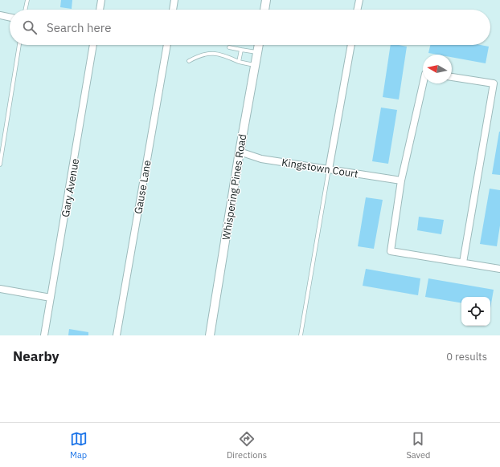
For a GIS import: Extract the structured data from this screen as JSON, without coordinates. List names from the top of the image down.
{
  "streets": {
    "street": [
      "Kingstown Court",
      "Gause Lane",
      "Whispering Pines Road",
      "Gary Avenue"
    ]
  },
  "crossings": [
    ["Kingstown Court", "Whispering Pines Road"]
  ],
  "north": "left",
  "page": {
    "search": "Search here",
    "heading": ["Nearby", "0 results"],
    "nav": ["Map", "Directions", "Saved"]
  }
}
